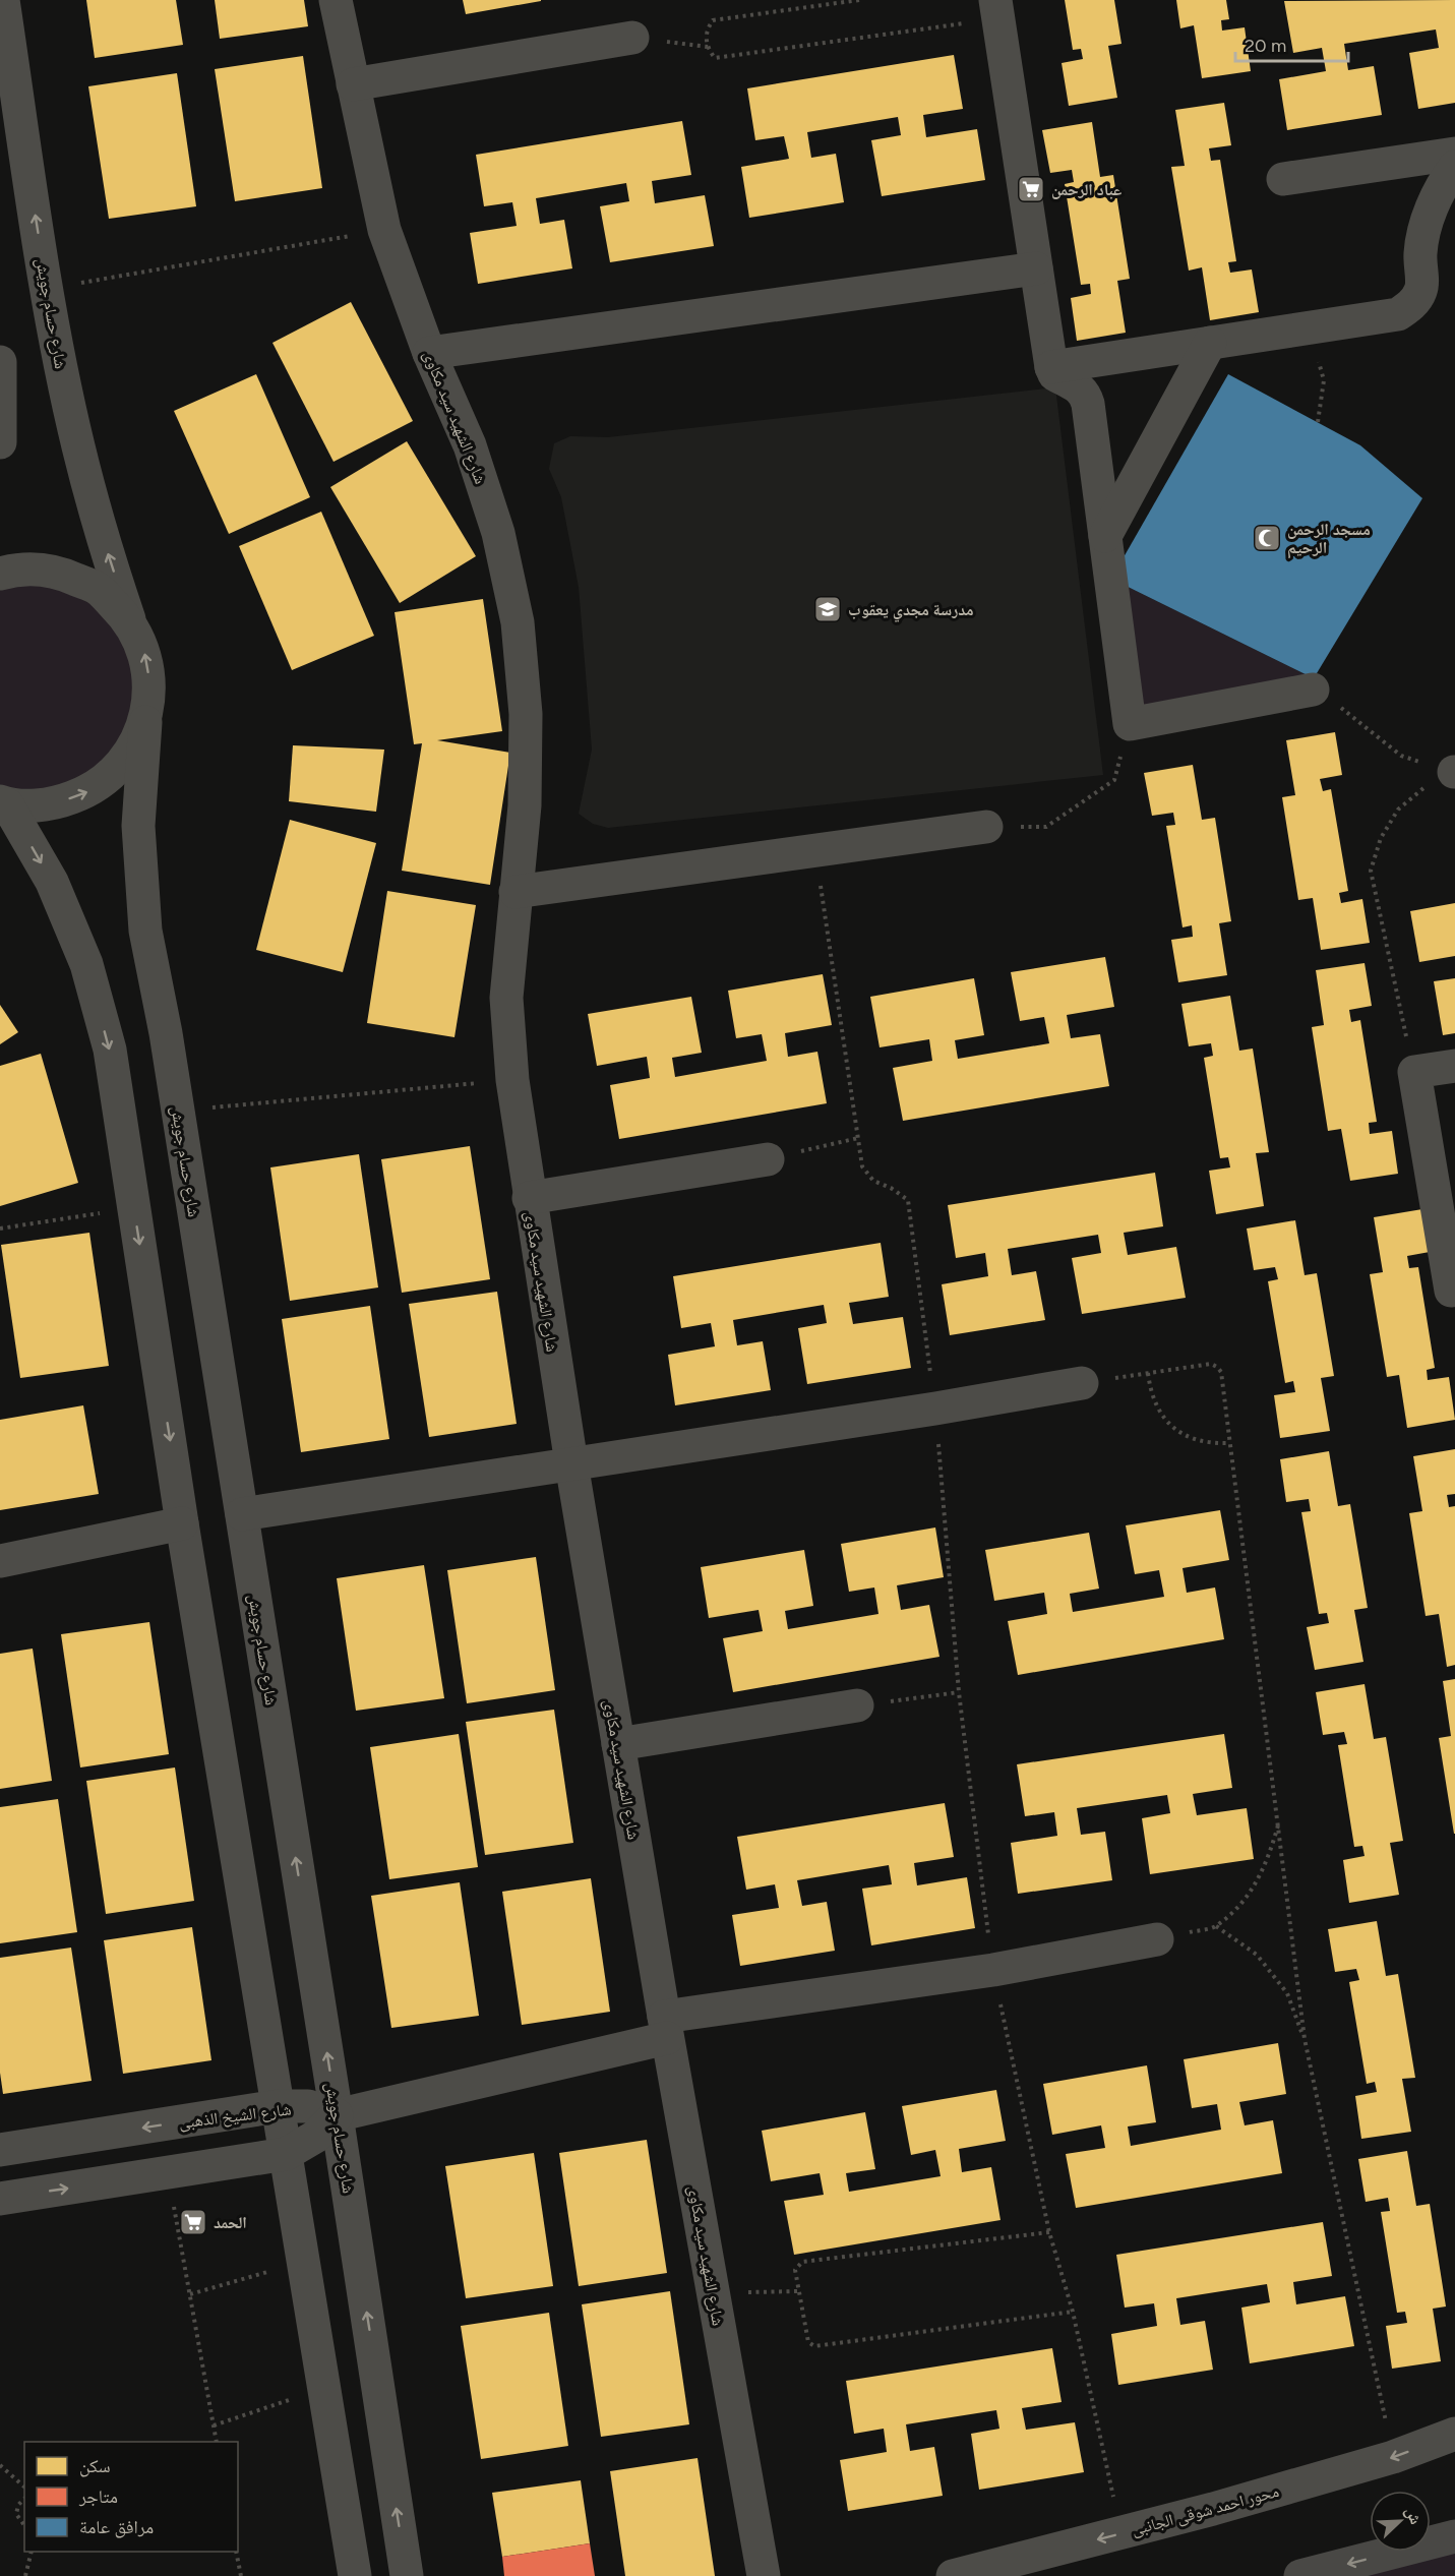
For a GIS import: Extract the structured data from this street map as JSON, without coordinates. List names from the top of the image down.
{
  "streets": {
    "street": [
      "شارع حسام جويش",
      "شارع الشهيد سيد مكاوى",
      "شارع الشيخ الذهبى",
      "محور احمد شوقى الجانبى"
    ]
  },
  "crossings": [
    ["شارع حسام جويش", "شارع الشيخ الذهبى"]
  ],
  "one_way": ["محور احمد شوقى الجانبى"],
  "places": {
    "supermarket": ["عباد الرحمن", "الحمد"],
    "mosque": ["مسجد الرحمن الرحيم"],
    "school or university": ["مدرسة مجدي يعقوب"]
  },
  "legend": ["سكن", "متاجر", "مرافق عامة"],
  "scale_bar": "20 m",
  "north": "top right"
}
